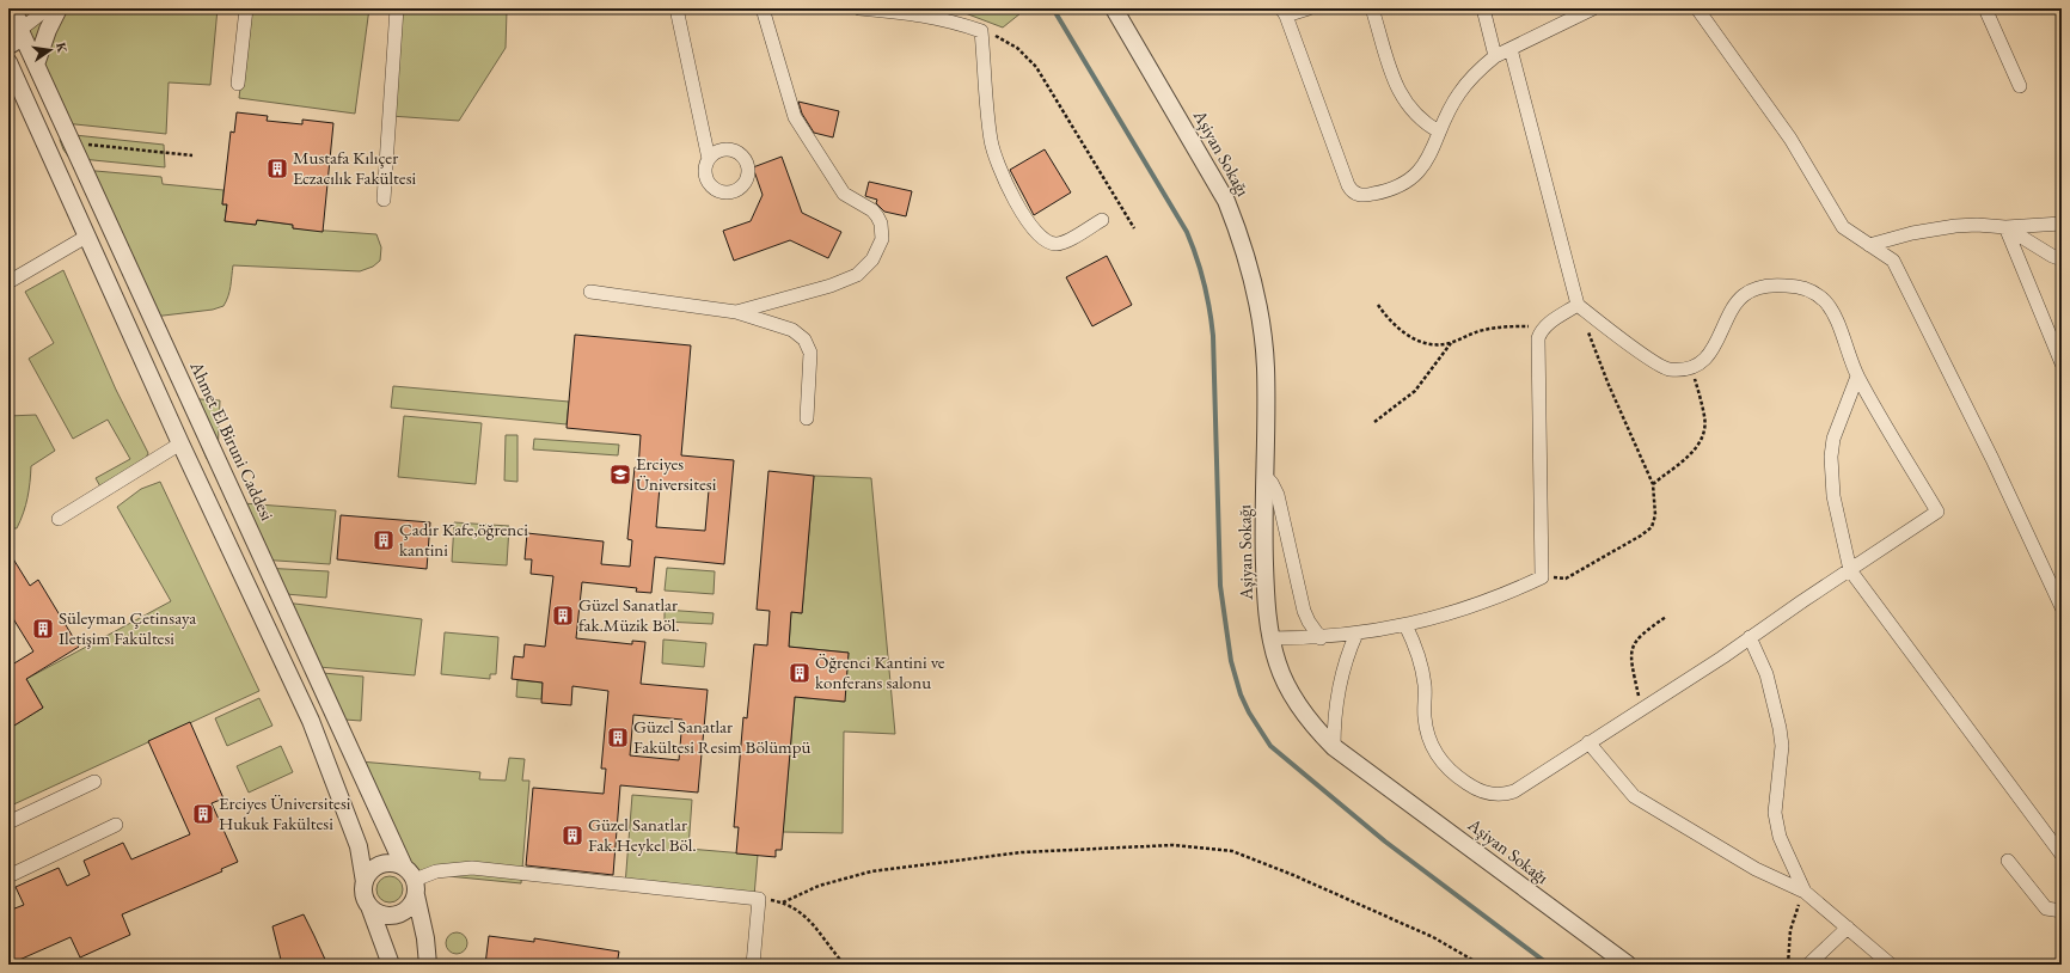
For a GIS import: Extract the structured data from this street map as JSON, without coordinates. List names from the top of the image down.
{
  "streets": {
    "street": ["Aşiyan Sokağı", "Ahmet El Biruni Caddesi"]
  },
  "places": {
    "building": [
      "Mustafa Kılıçer Eczacılık Fakültesi",
      "Çadır Kafe,öğrenci kantini",
      "Güzel Sanatlar fak.Müzik Böl.",
      "Süleyman Çetinsaya Iletişim Fakültesi",
      "Öğrenci Kantini ve konferans salonu",
      "Güzel Sanatlar Fakültesi Resim Bölümpü",
      "Erciyes Üniversitesi Hukuk Fakültesi",
      "Güzel Sanatlar Fak.Heykel Böl."
    ],
    "school or university": ["Erciyes Üniversitesi"]
  },
  "north": "right"
}
